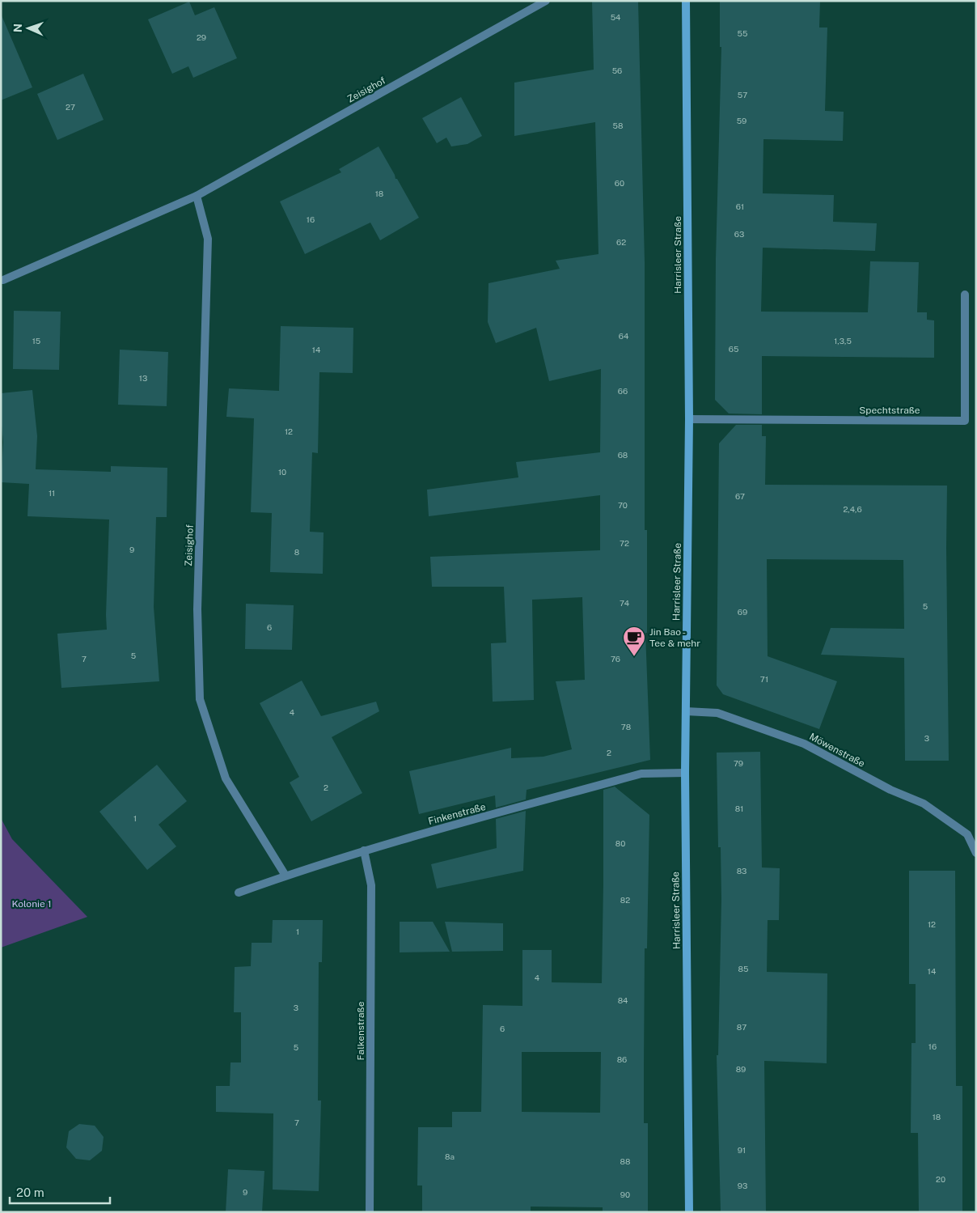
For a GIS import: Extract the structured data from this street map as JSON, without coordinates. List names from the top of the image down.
{
  "streets": {
    "main road": ["Harrisleer Straße"],
    "street": [
      "Zeisighof",
      "Spechtstraße",
      "Möwenstraße",
      "Finkenstraße",
      "Falkenstraße"
    ]
  },
  "crossings": [
    ["Zeisighof", "Finkenstraße"],
    ["Harrisleer Straße", "Spechtstraße"],
    ["Harrisleer Straße", "Möwenstraße"],
    ["Harrisleer Straße", "Finkenstraße"],
    ["Finkenstraße", "Falkenstraße"]
  ],
  "parks": ["Kolonie 1"],
  "places": {
    "cafe": ["Jin Bao - Tee & mehr"]
  },
  "house_numbers": [
    "54",
    "55",
    "29",
    "56",
    "57",
    "27",
    "59",
    "58",
    "60",
    "18",
    "61",
    "16",
    "63",
    "62",
    "64",
    "15",
    "1,3,5",
    "65",
    "14",
    "13",
    "66",
    "12",
    "68",
    "10",
    "11",
    "67",
    "70",
    "2,4,6",
    "72",
    "9",
    "8",
    "74",
    "5",
    "69",
    "6",
    "5",
    "7",
    "76",
    "71",
    "4",
    "78",
    "3",
    "2",
    "79",
    "2",
    "81",
    "1",
    "80",
    "83",
    "82",
    "12",
    "1",
    "85",
    "14",
    "4",
    "84",
    "3",
    "87",
    "6",
    "16",
    "5",
    "86",
    "89",
    "18",
    "7",
    "91",
    "8a",
    "88",
    "20",
    "93",
    "9",
    "90"
  ],
  "scale_bar": "20 m",
  "north": "left"
}
